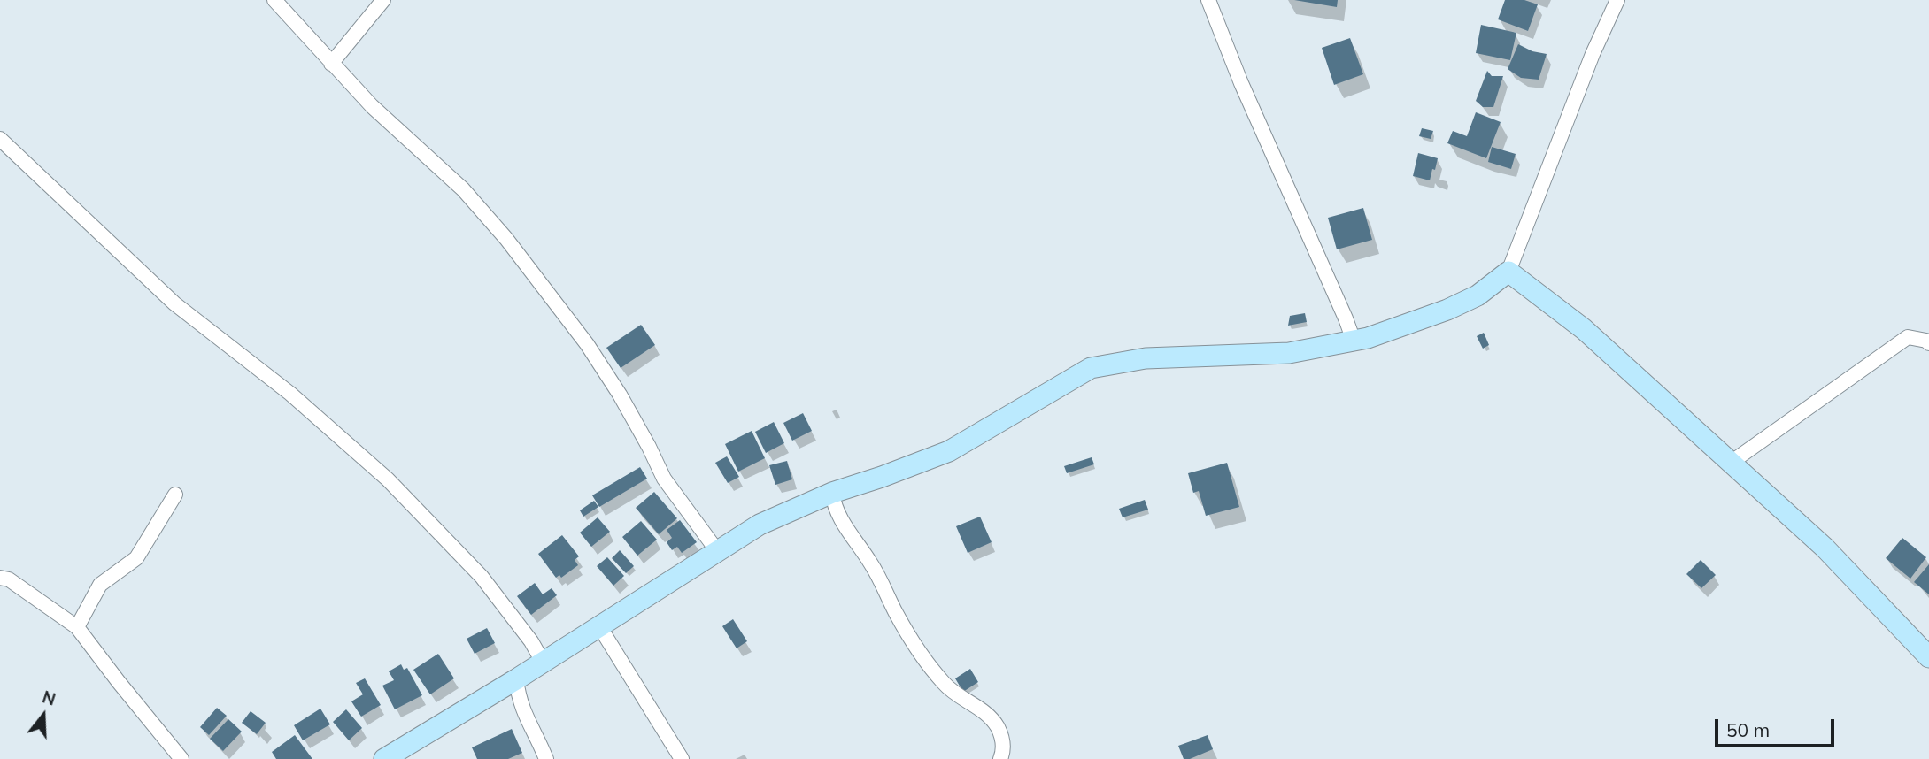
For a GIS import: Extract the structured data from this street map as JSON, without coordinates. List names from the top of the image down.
{
  "scale_bar": "50 m",
  "north": "top"
}
